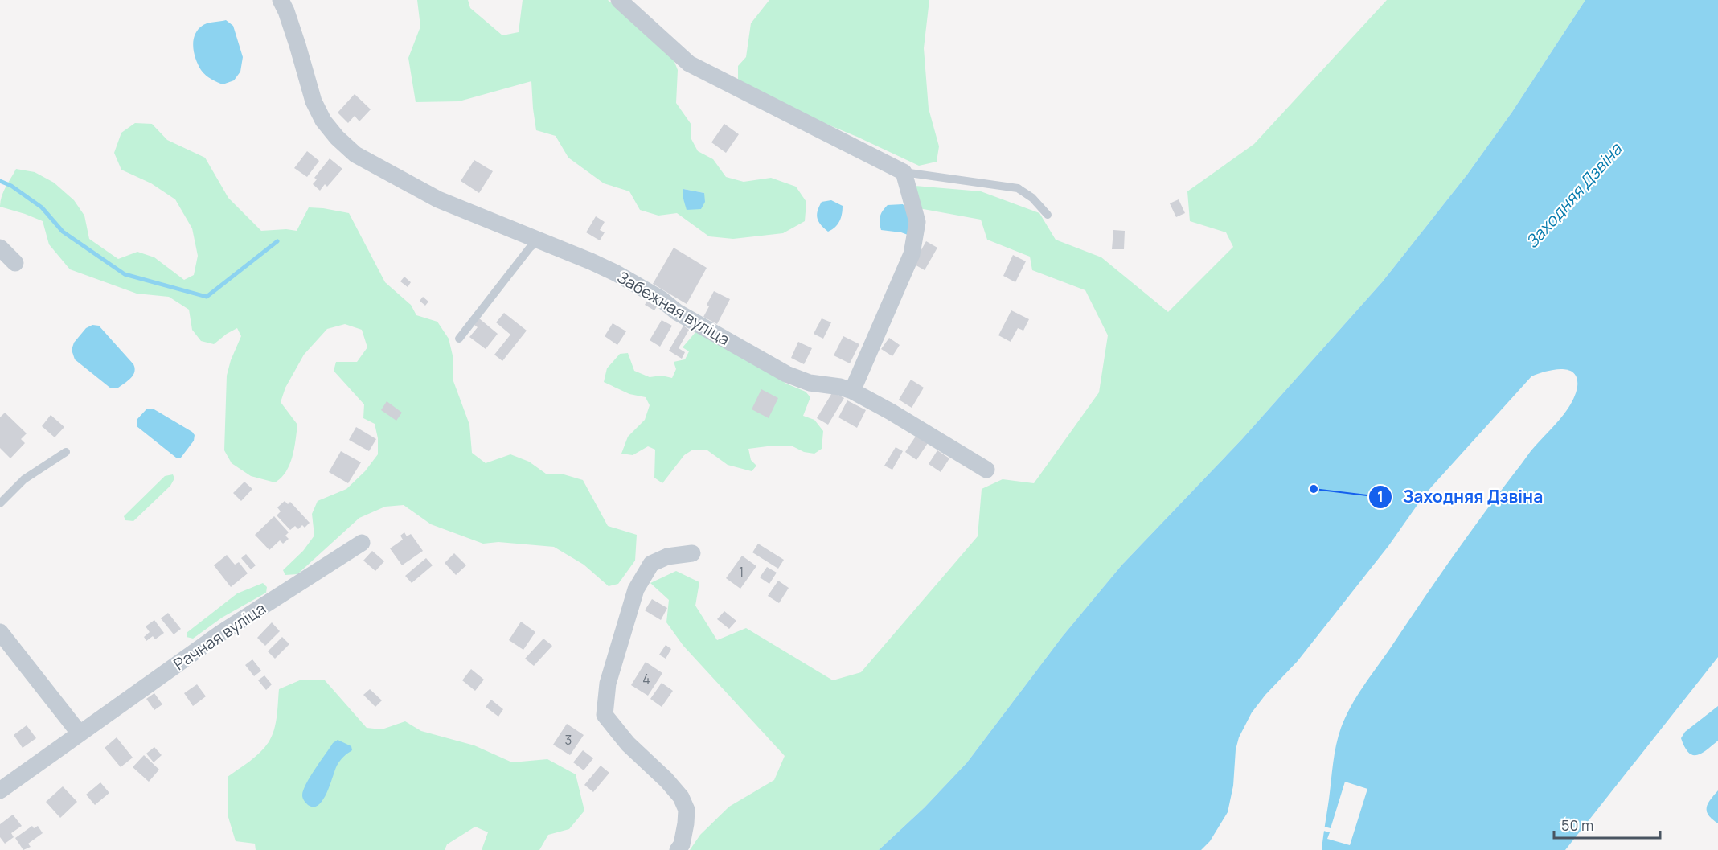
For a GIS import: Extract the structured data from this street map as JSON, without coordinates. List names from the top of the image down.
{
  "streets": {
    "street": ["Забежная вуліца", "Рачная вуліца"]
  },
  "water": ["Заходняя Дзвіна"],
  "places": ["Заходняя Дзвіна"],
  "house_numbers": ["1", "4", "3"],
  "scale_bar": "50 m"
}
